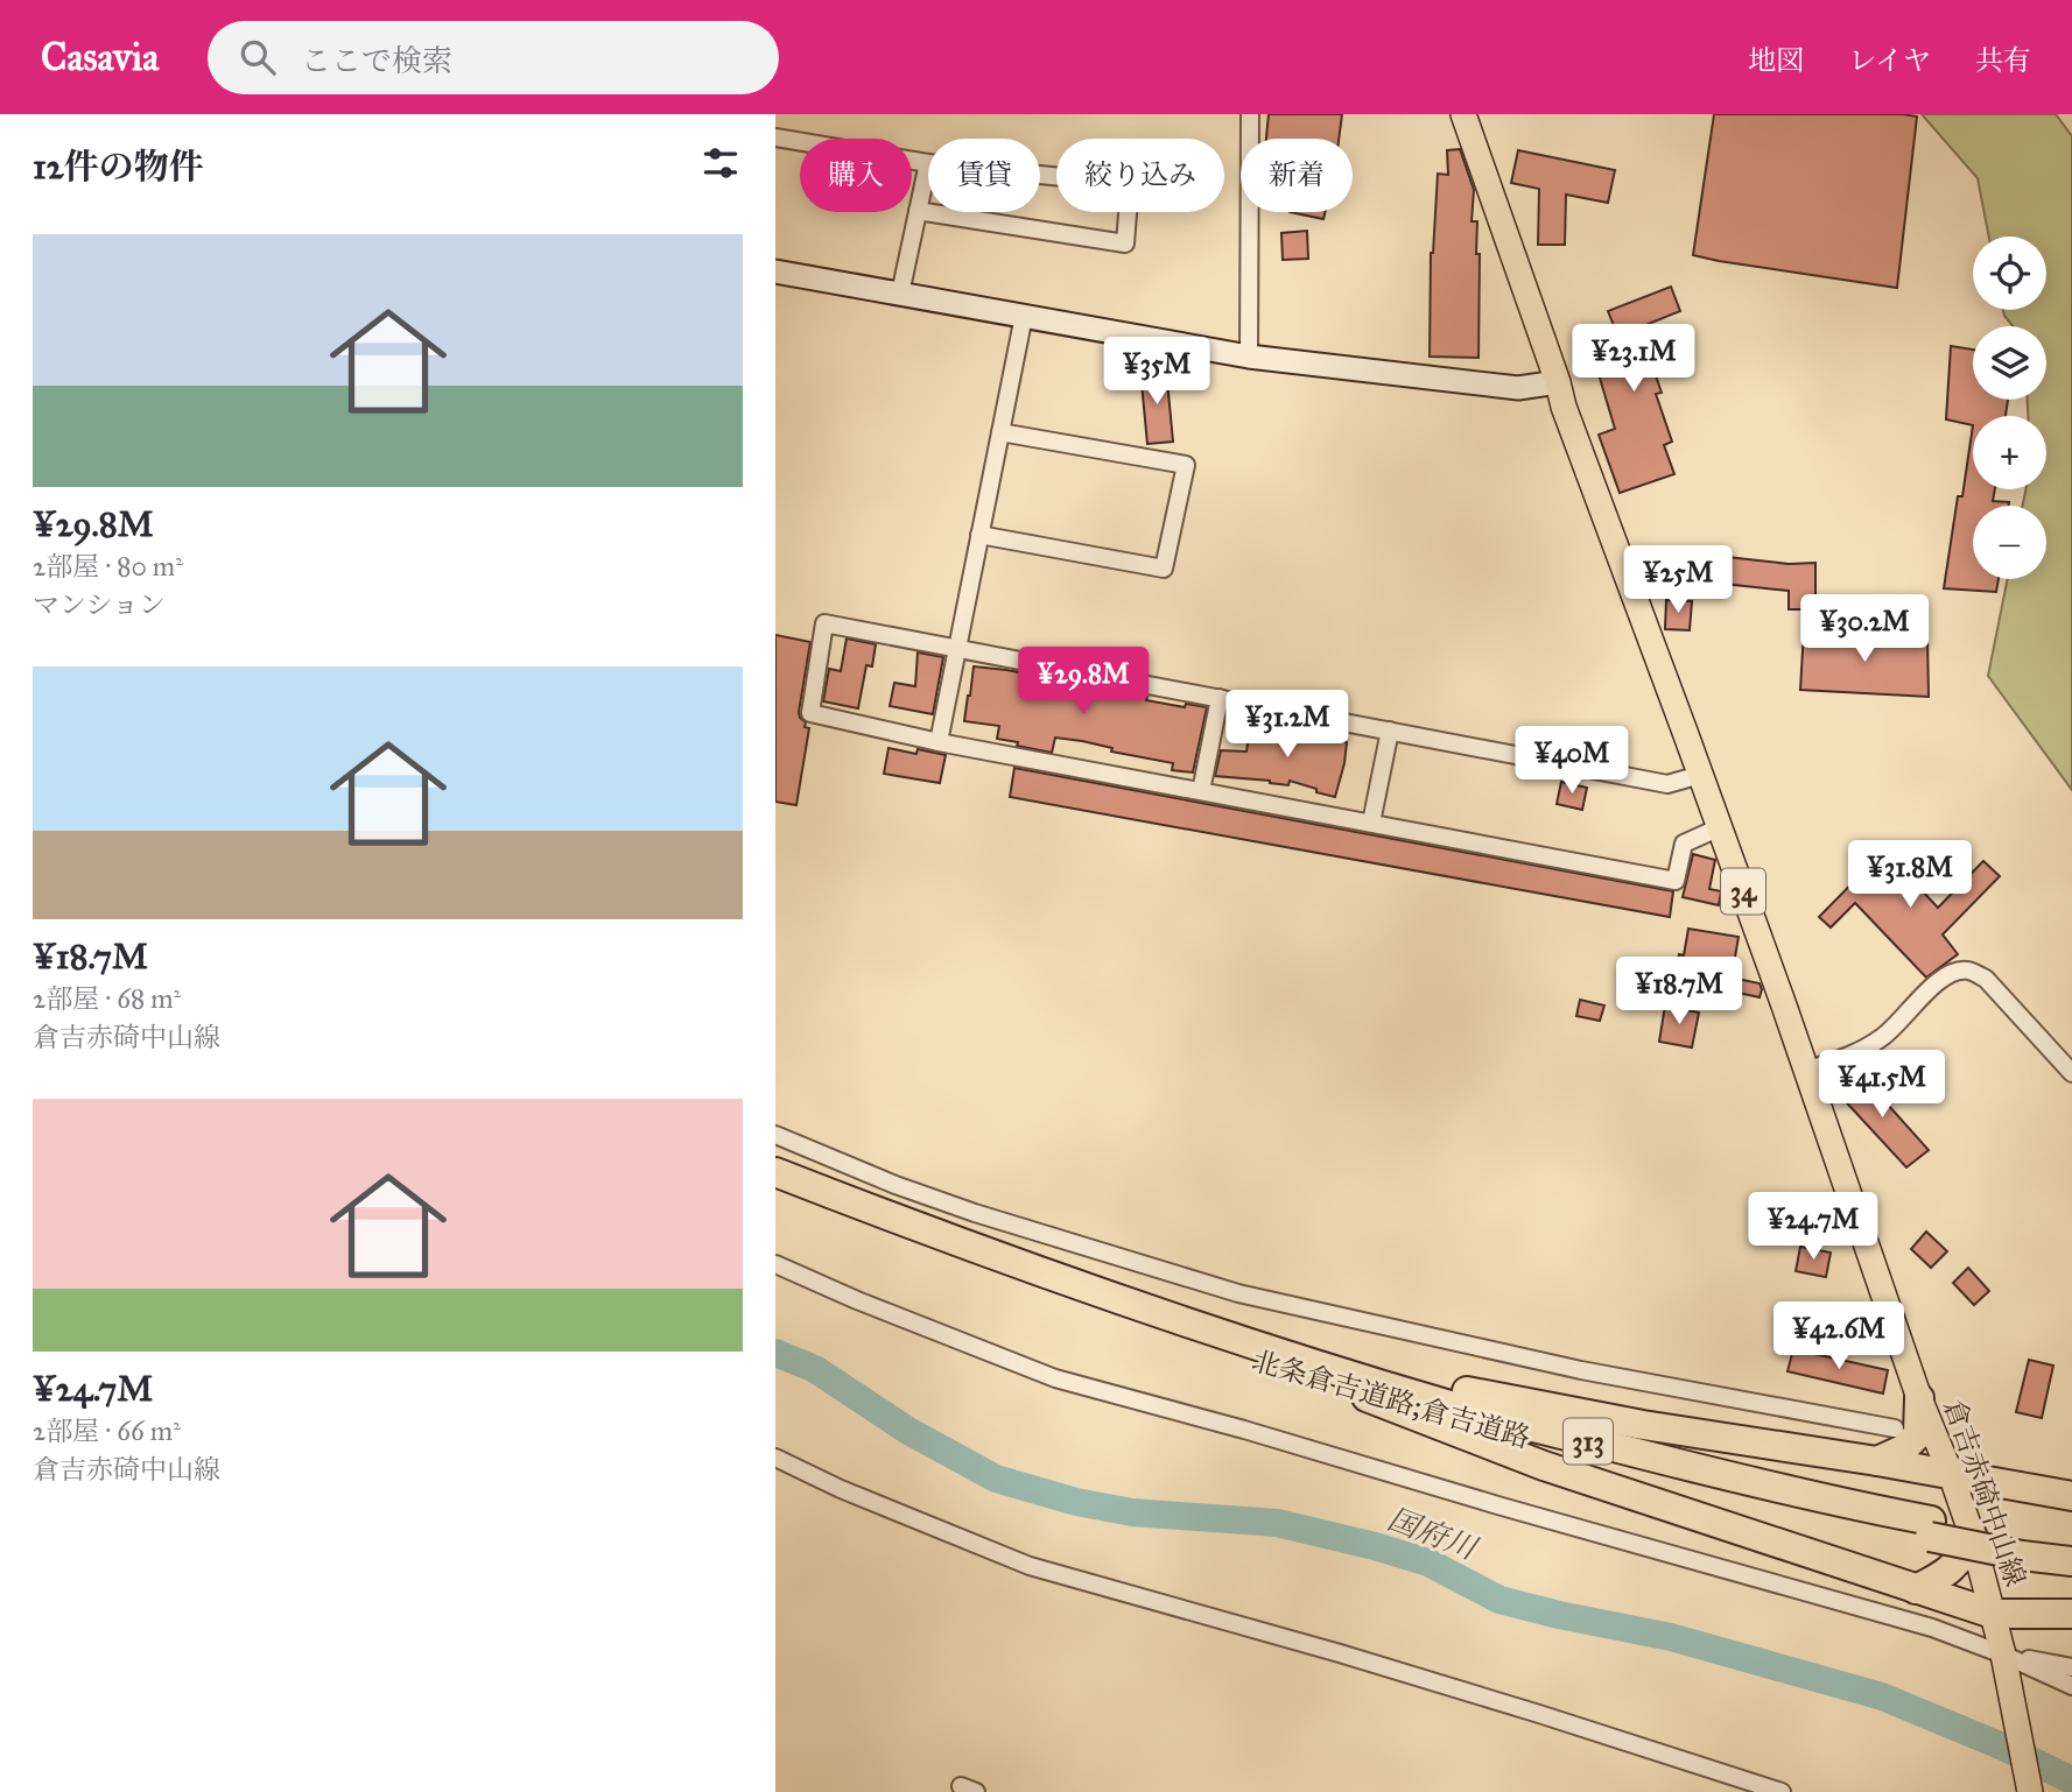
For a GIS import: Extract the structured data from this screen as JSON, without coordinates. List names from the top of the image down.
{
  "streets": {
    "highway": ["北条倉吉道路;倉吉道路", "313"],
    "main road": ["34", "倉吉赤碕中山線"]
  },
  "water": ["国府川"],
  "page": {
    "header": "Casavia",
    "search": "ここで検索",
    "nav": ["地図", "レイヤ", "共有"],
    "heading": "12件の物件",
    "chip": [
      "購入",
      "賃貸",
      "絞り込み",
      "新着"
    ],
    "list": [
      {
        "name": "¥29.8M",
        "note": "2部屋 · 80 m² · マンション"
      },
      {
        "name": "¥18.7M",
        "note": "2部屋 · 68 m² · 倉吉赤碕中山線"
      },
      {
        "name": "¥24.7M",
        "note": "2部屋 · 66 m² · 倉吉赤碕中山線"
      }
    ],
    "map_buttons": ["+", "−"],
    "price": [
      "¥23.1M",
      "¥35M",
      "¥25M",
      "¥30.2M",
      "¥29.8M",
      "¥31.2M",
      "¥40M",
      "¥31.8M",
      "¥18.7M",
      "¥41.5M",
      "¥24.7M",
      "¥42.6M"
    ]
  }
}
